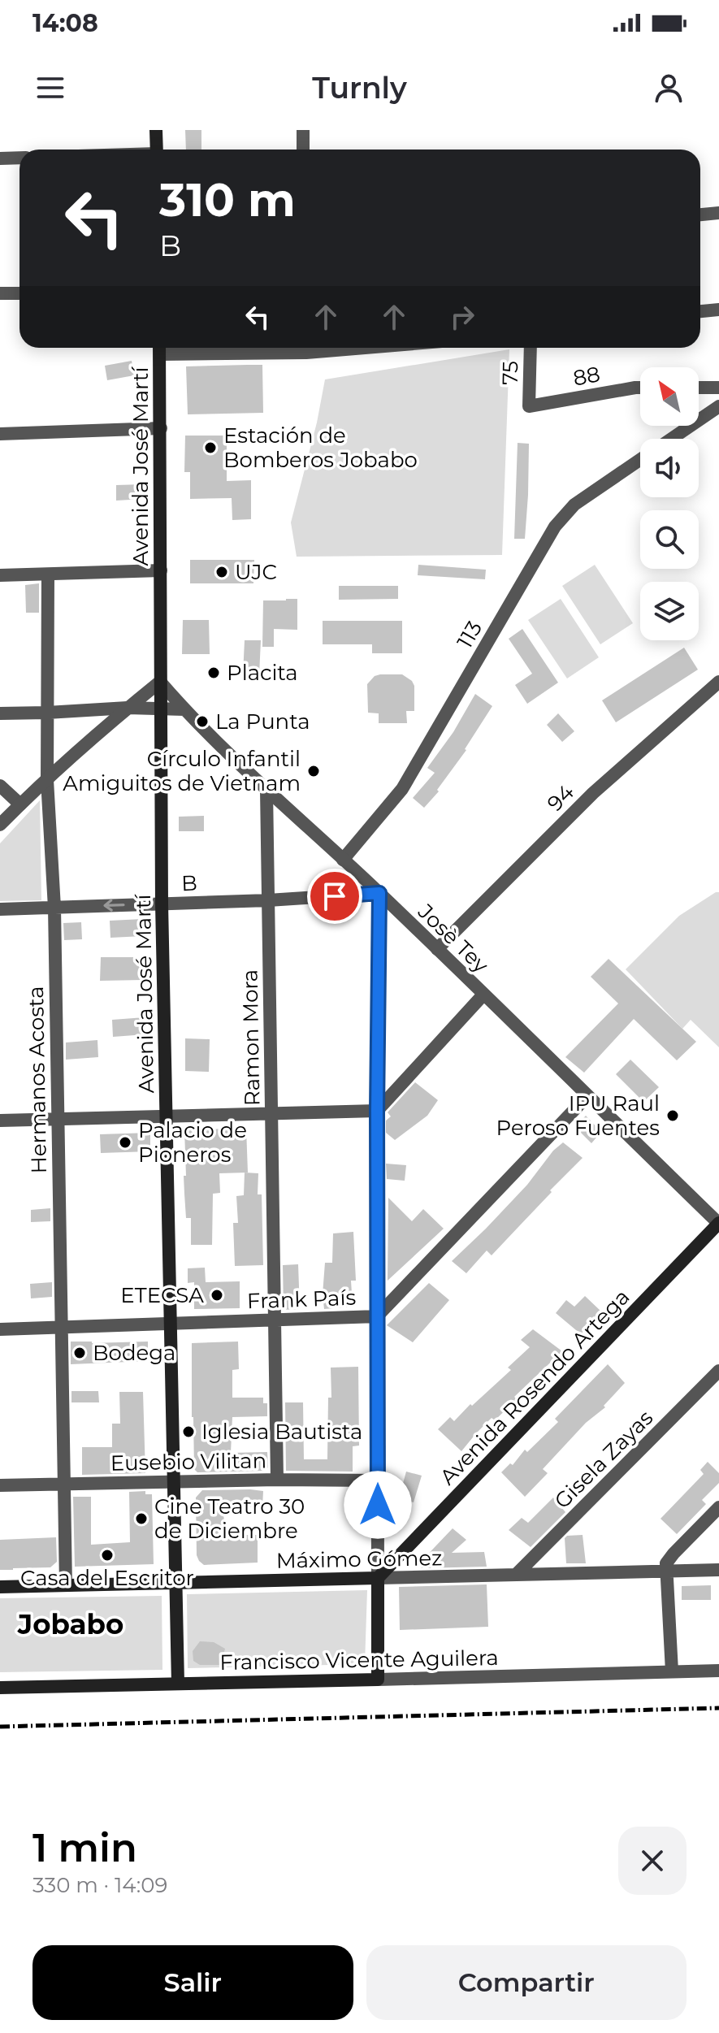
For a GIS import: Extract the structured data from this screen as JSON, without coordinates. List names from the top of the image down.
{
  "streets": {
    "main road": [
      "Avenida José Martí",
      "Avenida Rosendo Artega",
      "Máximo Gómez",
      "Francisco Vicente Aguilera"
    ],
    "street": [
      "75",
      "88",
      "113",
      "94",
      "B",
      "Josè Tey",
      "Ramon Mora",
      "Hermanos Acosta",
      "Frank País",
      "Gisela Zayas",
      "Eusebio Vilitan"
    ]
  },
  "crossings": [
    ["75", "88"],
    ["Avenida José Martí", "B"],
    ["Avenida José Martí", "Josè Tey"],
    ["Avenida José Martí", "Frank País"],
    ["Avenida José Martí", "Eusebio Vilitan"],
    ["Avenida José Martí", "Máximo Gómez"],
    ["Avenida José Martí", "Francisco Vicente Aguilera"],
    ["113", "Josè Tey"],
    ["94", "Josè Tey"],
    ["B", "Josè Tey"],
    ["B", "Ramon Mora"],
    ["B", "Hermanos Acosta"],
    ["Josè Tey", "Ramon Mora"],
    ["Josè Tey", "Frank País"],
    ["Josè Tey", "Avenida Rosendo Artega"],
    ["Ramon Mora", "Frank País"],
    ["Ramon Mora", "Eusebio Vilitan"],
    ["Hermanos Acosta", "Frank País"],
    ["Hermanos Acosta", "Eusebio Vilitan"],
    ["Hermanos Acosta", "Máximo Gómez"],
    ["Avenida Rosendo Artega", "Máximo Gómez"],
    ["Gisela Zayas", "Máximo Gómez"]
  ],
  "districts": ["Jobabo"],
  "places": [
    "Estación de Bomberos Jobabo",
    "UJC",
    "Placita",
    "La Punta",
    "Círculo Infantil Amiguitos de Vietnam",
    "IPU Raul Peroso Fuentes",
    "Palacio de Pioneros",
    "ETECSA",
    "Bodega",
    "Iglesia Bautista",
    "Cine Teatro 30 de Diciembre",
    "Casa del Escritor"
  ],
  "north": "top left",
  "page": {
    "status": "14:08",
    "header": "Turnly",
    "turn": ["310 m", "B"],
    "heading": ["1 min", "330 m · 14:09"],
    "buttons": ["Salir", "Compartir"]
  }
}
